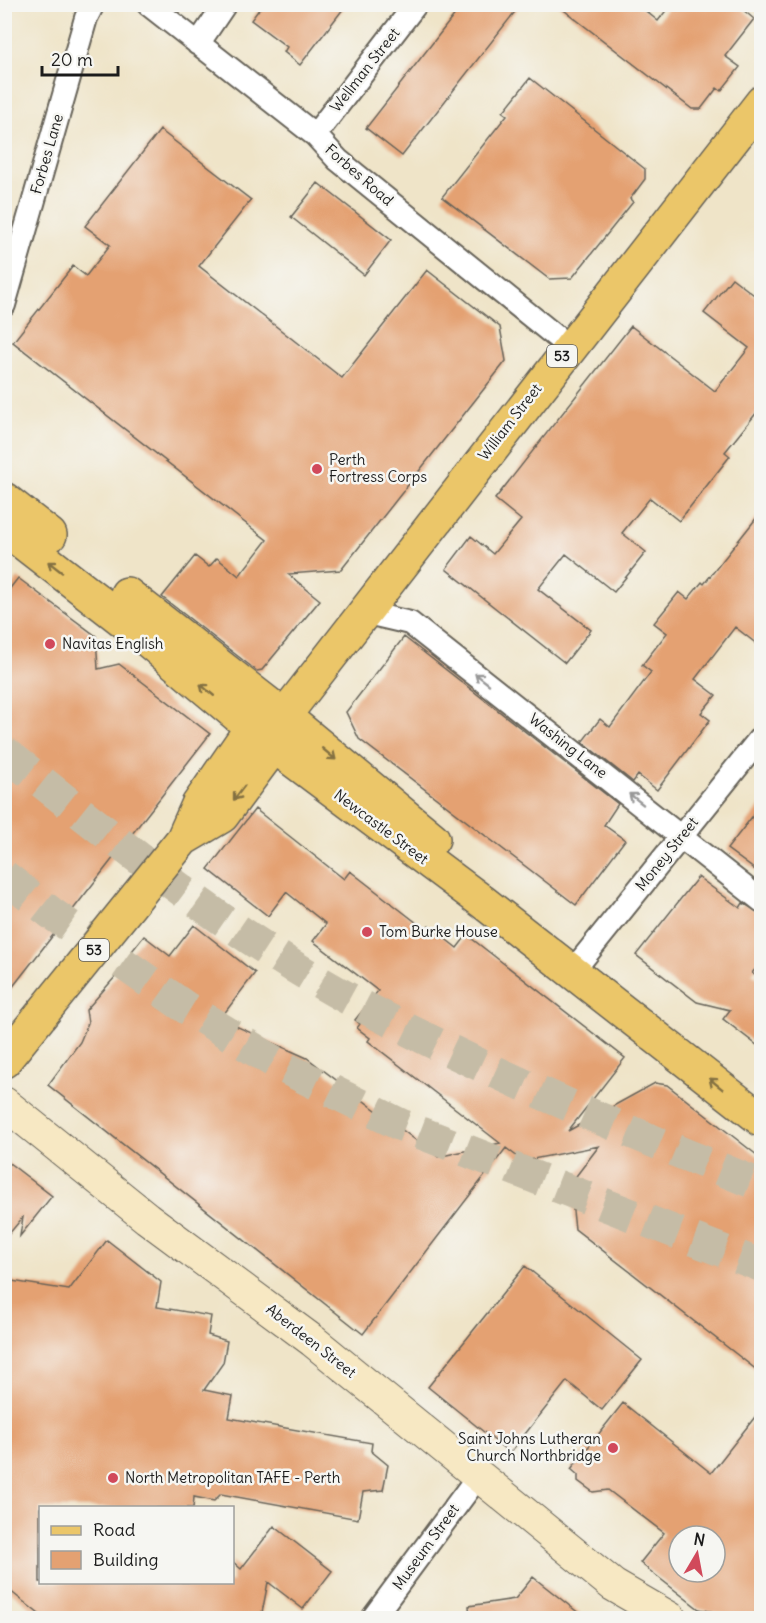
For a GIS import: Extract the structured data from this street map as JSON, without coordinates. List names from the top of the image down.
{
  "streets": {
    "main road": ["53", "William Street", "Newcastle Street"],
    "street": [
      "Wellman Street",
      "Forbes Lane",
      "Forbes Road",
      "Washing Lane",
      "Money Street",
      "Aberdeen Street",
      "Museum Street"
    ]
  },
  "crossings": [
    ["Wellman Street", "Forbes Road"],
    ["Forbes Road", "William Street"],
    ["William Street", "Washing Lane"],
    ["William Street", "Newcastle Street"],
    ["Washing Lane", "Money Street"],
    ["Newcastle Street", "Money Street"],
    ["Aberdeen Street", "Museum Street"]
  ],
  "one_way": ["Washing Lane"],
  "places": [
    "Perth Fortress Corps",
    "Navitas English",
    "Tom Burke House",
    "Saint Johns Lutheran Church Northbridge",
    "North Metropolitan TAFE - Perth"
  ],
  "legend": ["Road", "Building"],
  "scale_bar": "20 m",
  "north": "top"
}
